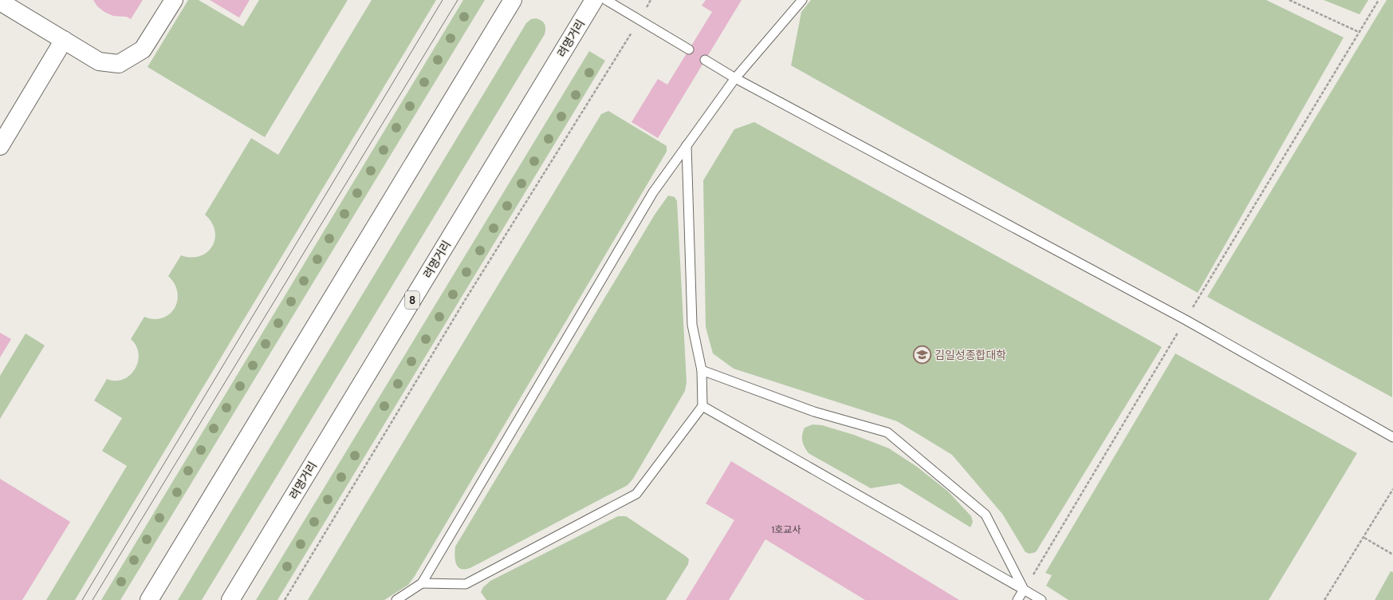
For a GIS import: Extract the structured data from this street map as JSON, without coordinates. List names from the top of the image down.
{
  "streets": {
    "main road": ["려명거리", "8"]
  },
  "places": {
    "school or university": ["김일성종합대학"]
  },
  "house_numbers": ["1호교사"]
}
